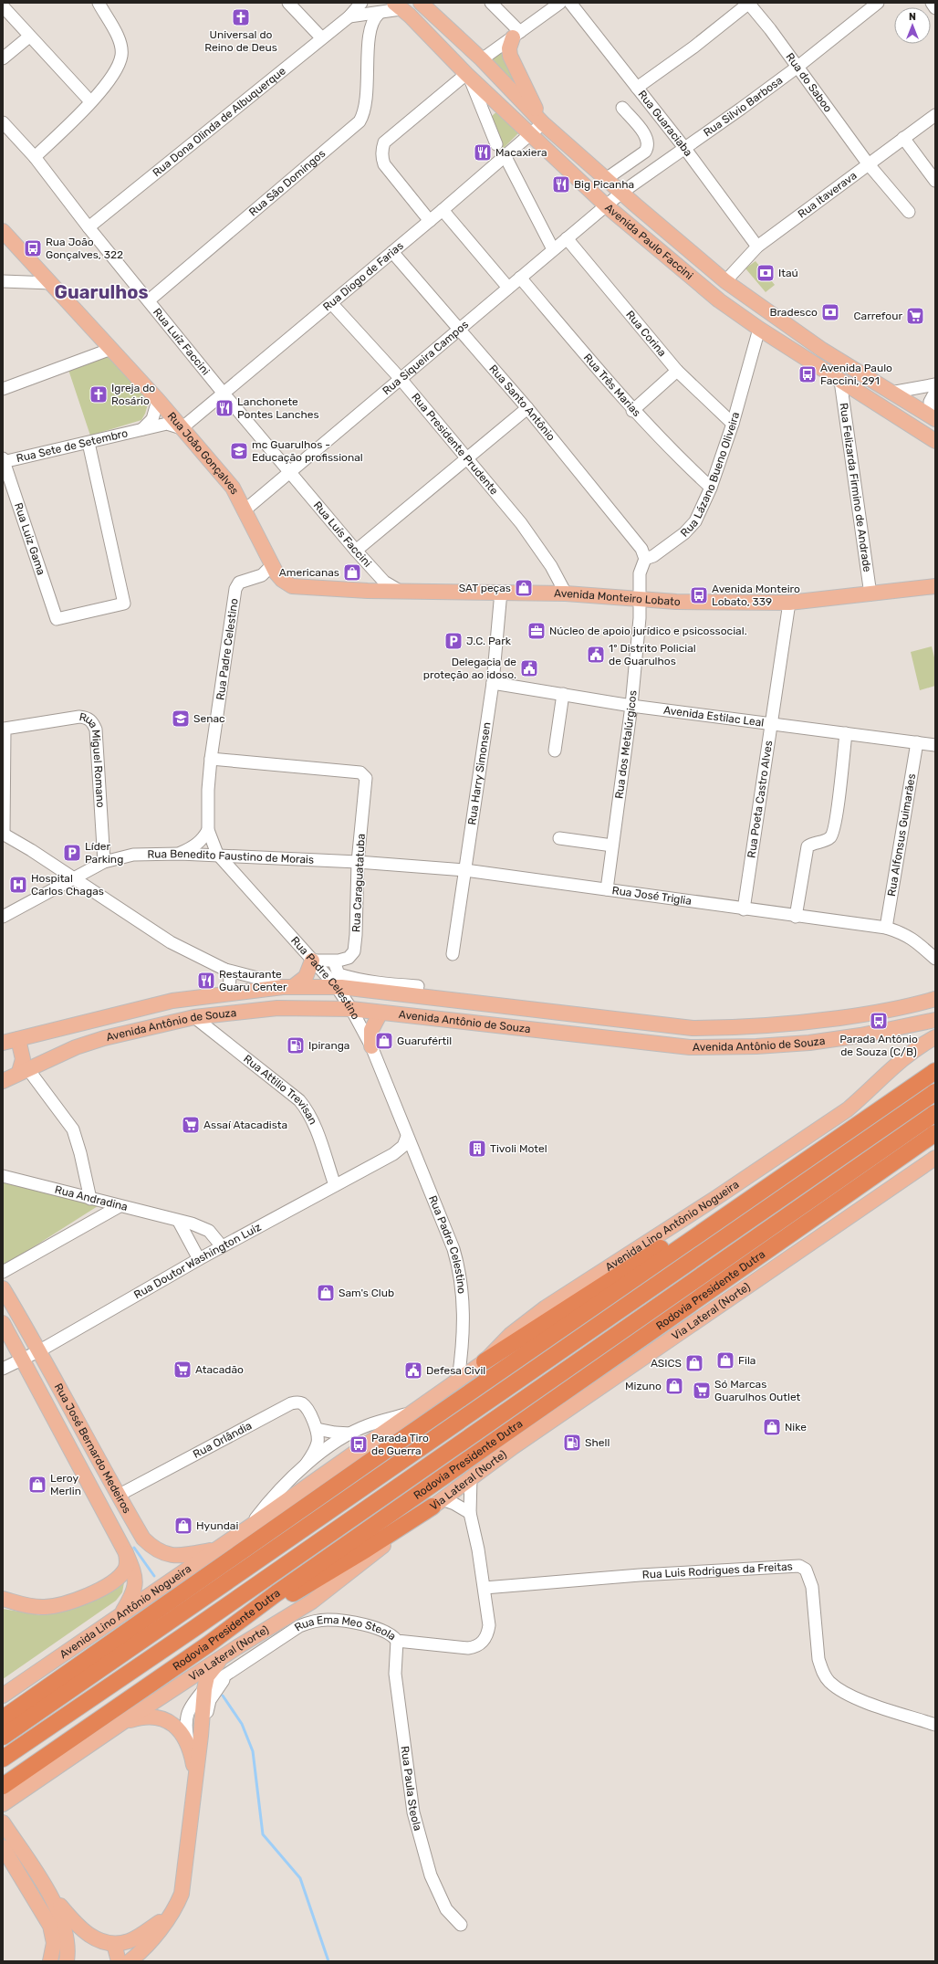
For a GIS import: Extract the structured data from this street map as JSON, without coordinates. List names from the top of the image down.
{
  "streets": {
    "highway": ["Rodovia Presidente Dutra"],
    "main road": [
      "Avenida Paulo Faccini",
      "Rua João Gonçalves",
      "Avenida Monteiro Lobato",
      "Avenida Antônio de Souza",
      "Avenida Lino Antônio Nogueira",
      "Via Lateral (Norte)",
      "Rua José Bernardo Medeiros"
    ],
    "street": [
      "Rua do Saboo",
      "Rua Silvio Barbosa",
      "Rua Dona Olinda de Albuquerque",
      "Rua Guaraciaba",
      "Rua São Domingos",
      "Rua Itaverava",
      "Rua Diogo de Farias",
      "Rua Corina",
      "Rua Luíz Faccini",
      "Rua Siqueira Campos",
      "Rua Três Marias",
      "Rua Santo Antônio",
      "Rua Presidente Prudente",
      "Rua Sete de Setembro",
      "Rua Lázano Bueno Oliveira",
      "Rua Felizarda Firmino de Andrade",
      "Rua Luís Faccini",
      "Rua Luiz Gama",
      "Rua Padre Celestino",
      "Avenida Estilac Leal",
      "Rua dos Metalúrgicos",
      "Rua Miguel Romano",
      "Rua Harry Simonsen",
      "Rua Poeta Castro Alves",
      "Rua Alfonsus Guimarães",
      "Rua Benedito Faustino de Morais",
      "Rua Caraguatatuba",
      "Rua José Triglia",
      "Rua Attilio Trevisan",
      "Rua Andradina",
      "Rua Doutor Washington Luiz",
      "Rua Orlândia",
      "Rua Luis Rodrigues da Freitas",
      "Rua Ema Meo Steola",
      "Rua Paula Steola"
    ]
  },
  "crossings": [
    ["Rua do Saboo", "Rua Silvio Barbosa"],
    ["Rua do Saboo", "Rua Itaverava"],
    ["Rua Silvio Barbosa", "Rua Guaraciaba"],
    ["Rua Silvio Barbosa", "Avenida Paulo Faccini"],
    ["Rua Silvio Barbosa", "Rua Siqueira Campos"],
    ["Rua Dona Olinda de Albuquerque", "Rua São Domingos"],
    ["Rua Dona Olinda de Albuquerque", "Avenida Paulo Faccini"],
    ["Rua Dona Olinda de Albuquerque", "Rua Luíz Faccini"],
    ["Rua Guaraciaba", "Rua Itaverava"],
    ["Rua São Domingos", "Rua Luíz Faccini"],
    ["Rua Itaverava", "Avenida Paulo Faccini"],
    ["Avenida Paulo Faccini", "Rua Diogo de Farias"],
    ["Avenida Paulo Faccini", "Rua Siqueira Campos"],
    ["Avenida Paulo Faccini", "Rua Lázano Bueno Oliveira"],
    ["Avenida Paulo Faccini", "Rua Felizarda Firmino de Andrade"],
    ["Rua Diogo de Farias", "Rua Luíz Faccini"],
    ["Rua Diogo de Farias", "Rua Santo Antônio"],
    ["Rua Diogo de Farias", "Rua Presidente Prudente"],
    ["Rua Diogo de Farias", "Rua Sete de Setembro"],
    ["Rua Diogo de Farias", "Rua João Gonçalves"],
    ["Rua Corina", "Rua Siqueira Campos"],
    ["Rua Corina", "Rua Lázano Bueno Oliveira"],
    ["Rua Luíz Faccini", "Rua Siqueira Campos"],
    ["Rua Luíz Faccini", "Rua Luís Faccini"],
    ["Rua Siqueira Campos", "Rua Três Marias"],
    ["Rua Siqueira Campos", "Rua Santo Antônio"],
    ["Rua Siqueira Campos", "Rua Presidente Prudente"],
    ["Rua Siqueira Campos", "Rua João Gonçalves"],
    ["Rua Siqueira Campos", "Rua Luís Faccini"],
    ["Rua Três Marias", "Rua Lázano Bueno Oliveira"],
    ["Rua Santo Antônio", "Rua Lázano Bueno Oliveira"],
    ["Rua Presidente Prudente", "Avenida Monteiro Lobato"],
    ["Rua Sete de Setembro", "Rua João Gonçalves"],
    ["Rua Sete de Setembro", "Rua Luiz Gama"],
    ["Rua João Gonçalves", "Avenida Monteiro Lobato"],
    ["Rua João Gonçalves", "Rua Padre Celestino"],
    ["Rua Felizarda Firmino de Andrade", "Avenida Monteiro Lobato"],
    ["Rua Luís Faccini", "Avenida Monteiro Lobato"],
    ["Avenida Monteiro Lobato", "Rua dos Metalúrgicos"],
    ["Avenida Monteiro Lobato", "Rua Harry Simonsen"],
    ["Avenida Monteiro Lobato", "Rua Poeta Castro Alves"],
    ["Rua Padre Celestino", "Rua Benedito Faustino de Morais"],
    ["Rua Padre Celestino", "Rua Caraguatatuba"],
    ["Rua Padre Celestino", "Avenida Antônio de Souza"],
    ["Rua Padre Celestino", "Avenida Lino Antônio Nogueira"],
    ["Rua Padre Celestino", "Rua Doutor Washington Luiz"],
    ["Avenida Estilac Leal", "Rua dos Metalúrgicos"],
    ["Avenida Estilac Leal", "Rua Harry Simonsen"],
    ["Avenida Estilac Leal", "Rua Poeta Castro Alves"],
    ["Avenida Estilac Leal", "Rua Alfonsus Guimarães"],
    ["Rua dos Metalúrgicos", "Rua José Triglia"],
    ["Rua Miguel Romano", "Rua Benedito Faustino de Morais"],
    ["Rua Harry Simonsen", "Rua José Triglia"],
    ["Rua Poeta Castro Alves", "Rua José Triglia"],
    ["Rua Alfonsus Guimarães", "Rua José Triglia"],
    ["Rua Benedito Faustino de Morais", "Rua Caraguatatuba"],
    ["Rua Benedito Faustino de Morais", "Rua José Triglia"],
    ["Rua Caraguatatuba", "Rua José Triglia"],
    ["Avenida Antônio de Souza", "Rua Attilio Trevisan"],
    ["Rua Attilio Trevisan", "Rua Doutor Washington Luiz"],
    ["Rua Andradina", "Rua Doutor Washington Luiz"],
    ["Avenida Lino Antônio Nogueira", "Rua José Bernardo Medeiros"],
    ["Rua Doutor Washington Luiz", "Rua José Bernardo Medeiros"],
    ["Via Lateral (Norte)", "Rua Ema Meo Steola"],
    ["Rua Orlândia", "Rua José Bernardo Medeiros"],
    ["Rua Luis Rodrigues da Freitas", "Rua Ema Meo Steola"],
    ["Rua Ema Meo Steola", "Rua Paula Steola"]
  ],
  "districts": ["Guarulhos"],
  "places": {
    "church": ["Universal do Reino de Deus", "Igreja do Rosário"],
    "restaurant": [
      "Macaxiera",
      "Big Picanha",
      "Lanchonete Pontes Lanches",
      "Restaurante Guaru Center"
    ],
    "bus stop": [
      "Rua João Gonçalves, 322",
      "Avenida Paulo Faccini, 291",
      "Avenida Monteiro Lobato, 339",
      "Parada Antônio de Souza (C/B)",
      "Parada Tiro de Guerra"
    ],
    "bank": ["Itaú", "Bradesco"],
    "supermarket": [
      "Carrefour",
      "Assaí Atacadista",
      "Atacadão",
      "Só Marcas Guarulhos Outlet"
    ],
    "school or university": ["mc Guarulhos - Educação profissional", "Senac"],
    "shop": [
      "Americanas",
      "SAT peças",
      "Guarufértil",
      "Sam's Club",
      "Fila",
      "ASICS",
      "Mizuno",
      "Nike",
      "Leroy Merlin",
      "Hyundai"
    ],
    "office": ["Núcleo de apoio jurídico e psicossocial."],
    "parking": ["J.C. Park", "Líder Parking"],
    "public building": ["1º Distrito Policial de Guarulhos", "Delegacia de proteção ao idoso.", "Defesa Civil"],
    "hospital": ["Hospital Carlos Chagas"],
    "fuel station": ["Ipiranga", "Shell"],
    "building": ["Tivoli Motel"]
  },
  "north": "top"
}
